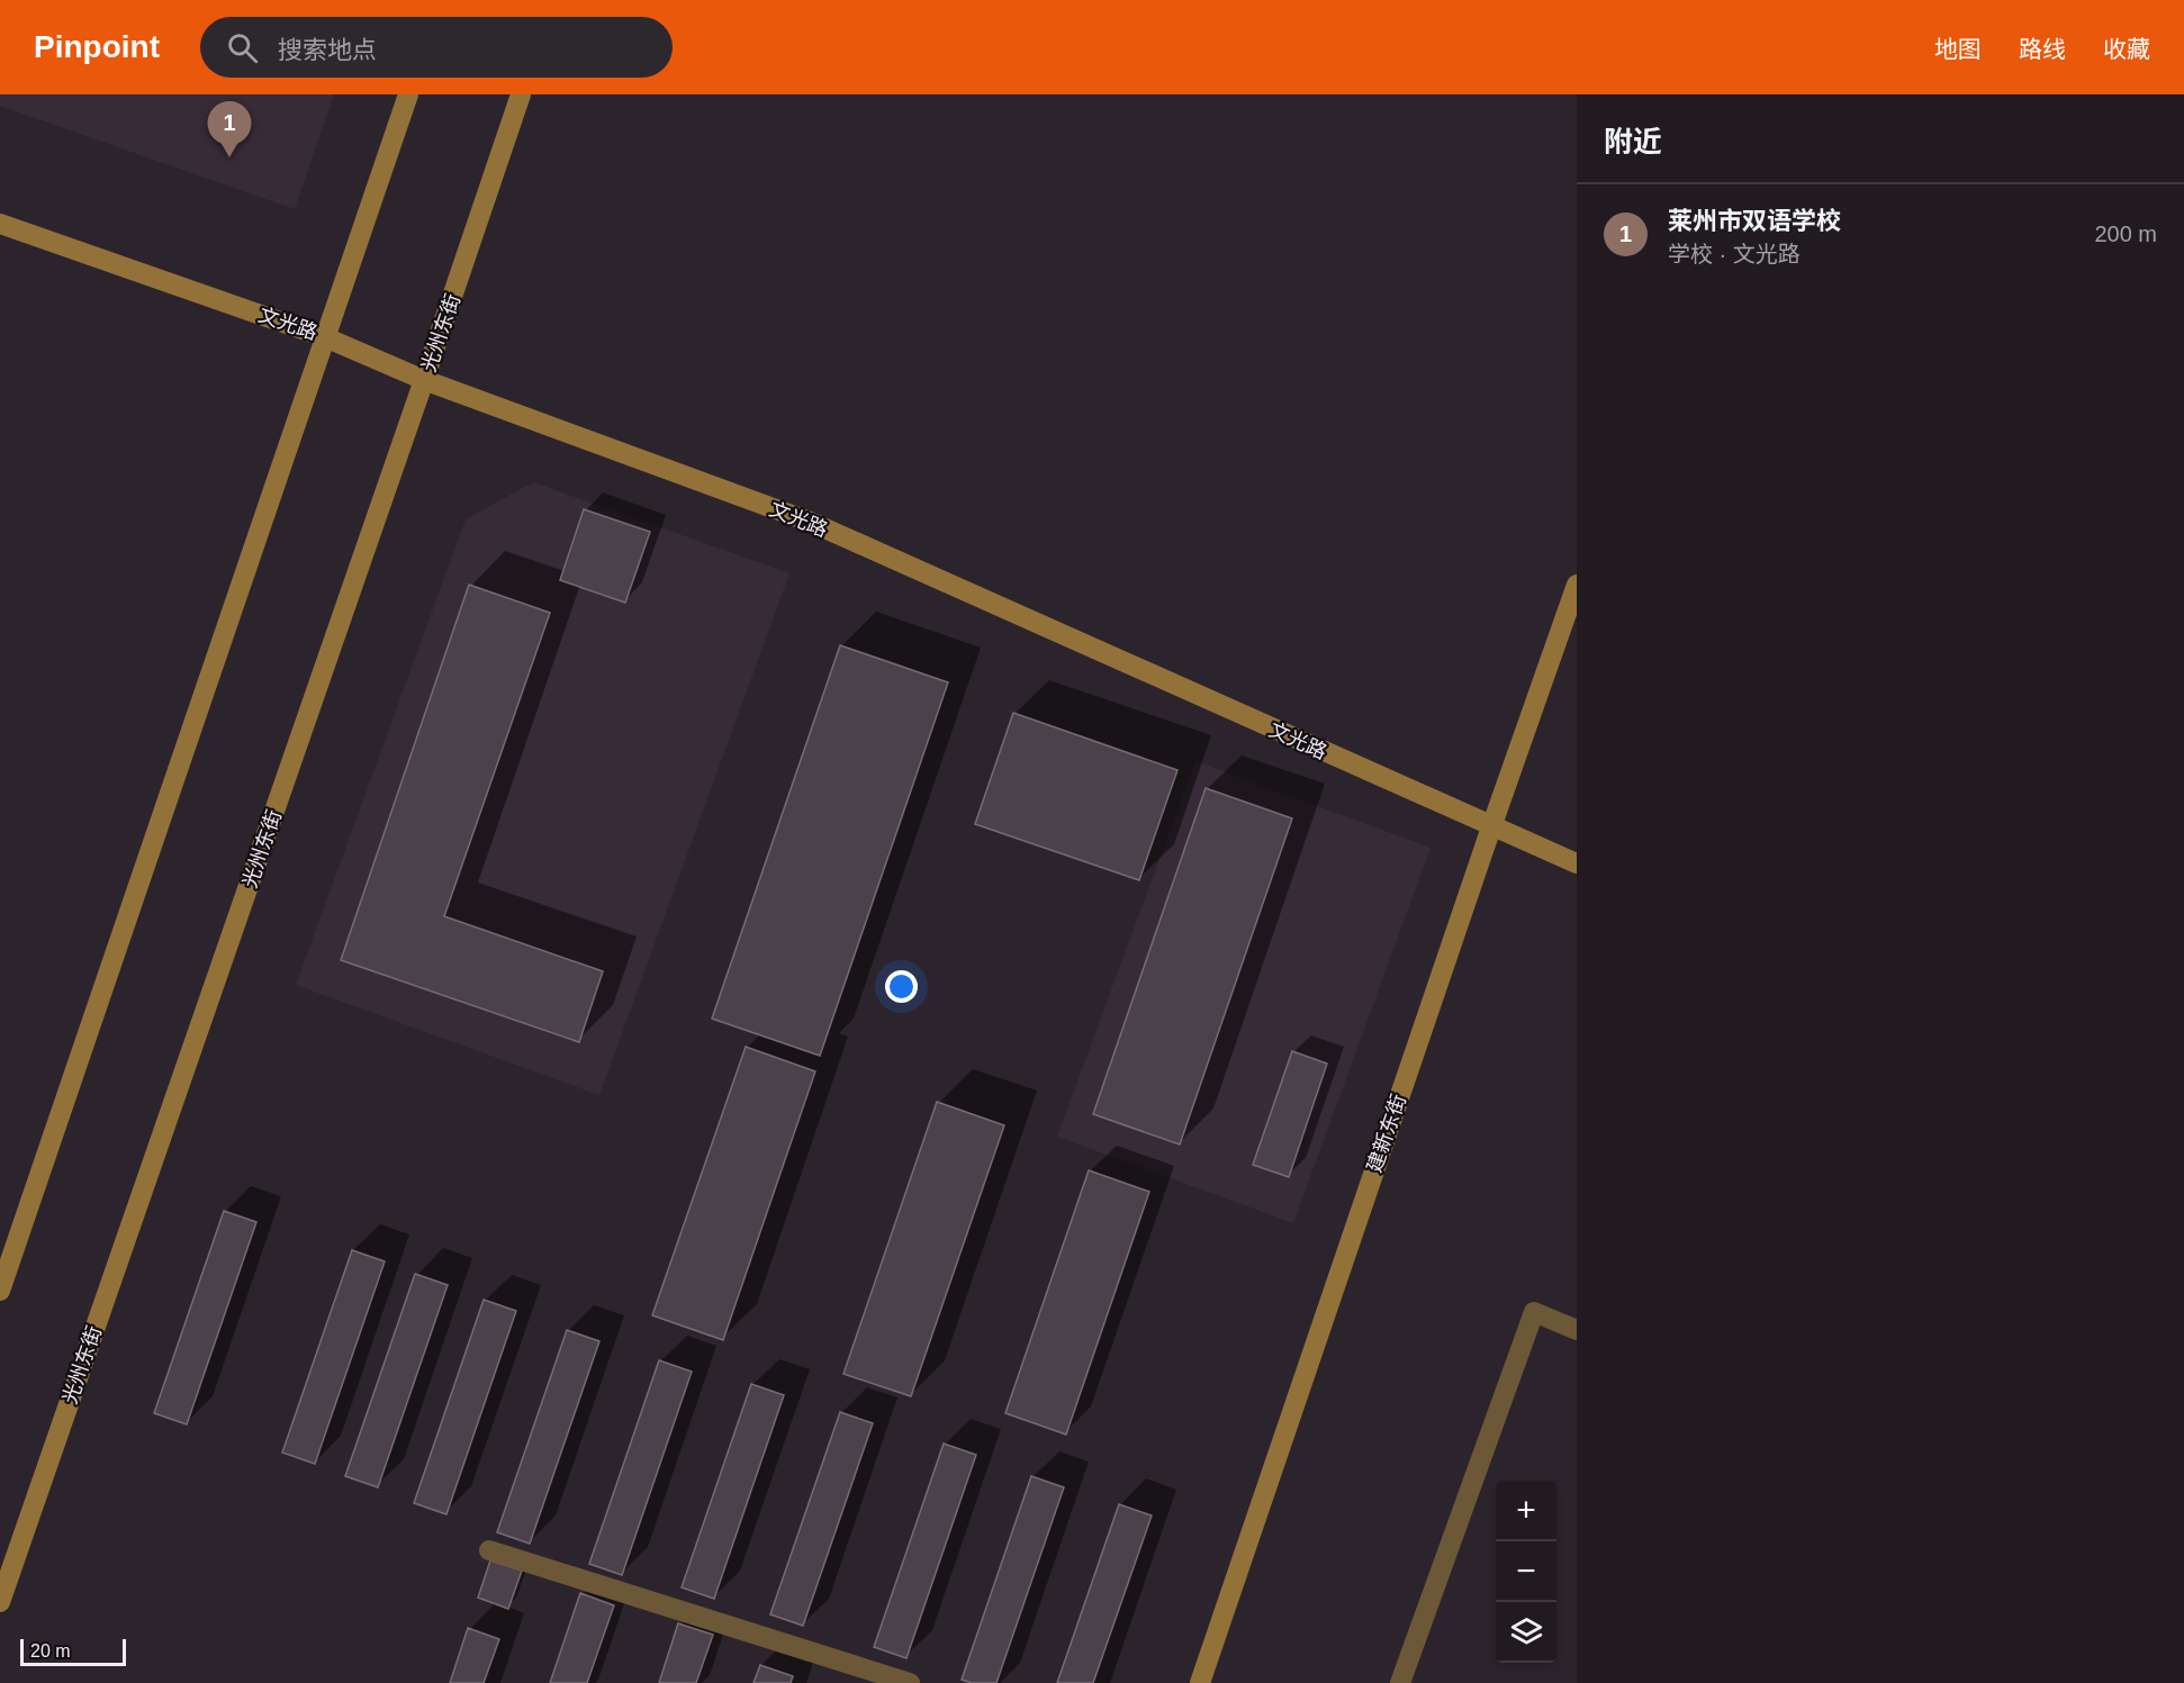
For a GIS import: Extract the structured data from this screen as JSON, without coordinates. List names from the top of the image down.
{
  "streets": {
    "street": ["文光路", "光州东街", "建新东街"]
  },
  "crossings": [
    ["文光路", "光州东街"],
    ["文光路", "建新东街"]
  ],
  "scale_bar": "20 m",
  "page": {
    "header": "Pinpoint",
    "search": "搜索地点",
    "nav": ["地图", "路线", "收藏"],
    "heading": "附近",
    "pins": "1",
    "list": [
      {
        "mark": "1",
        "name": "莱州市双语学校",
        "note": "学校 · 文光路",
        "value": "200 m"
      }
    ],
    "map_buttons": ["+", "−"],
    "scale": "20 m"
  }
}
